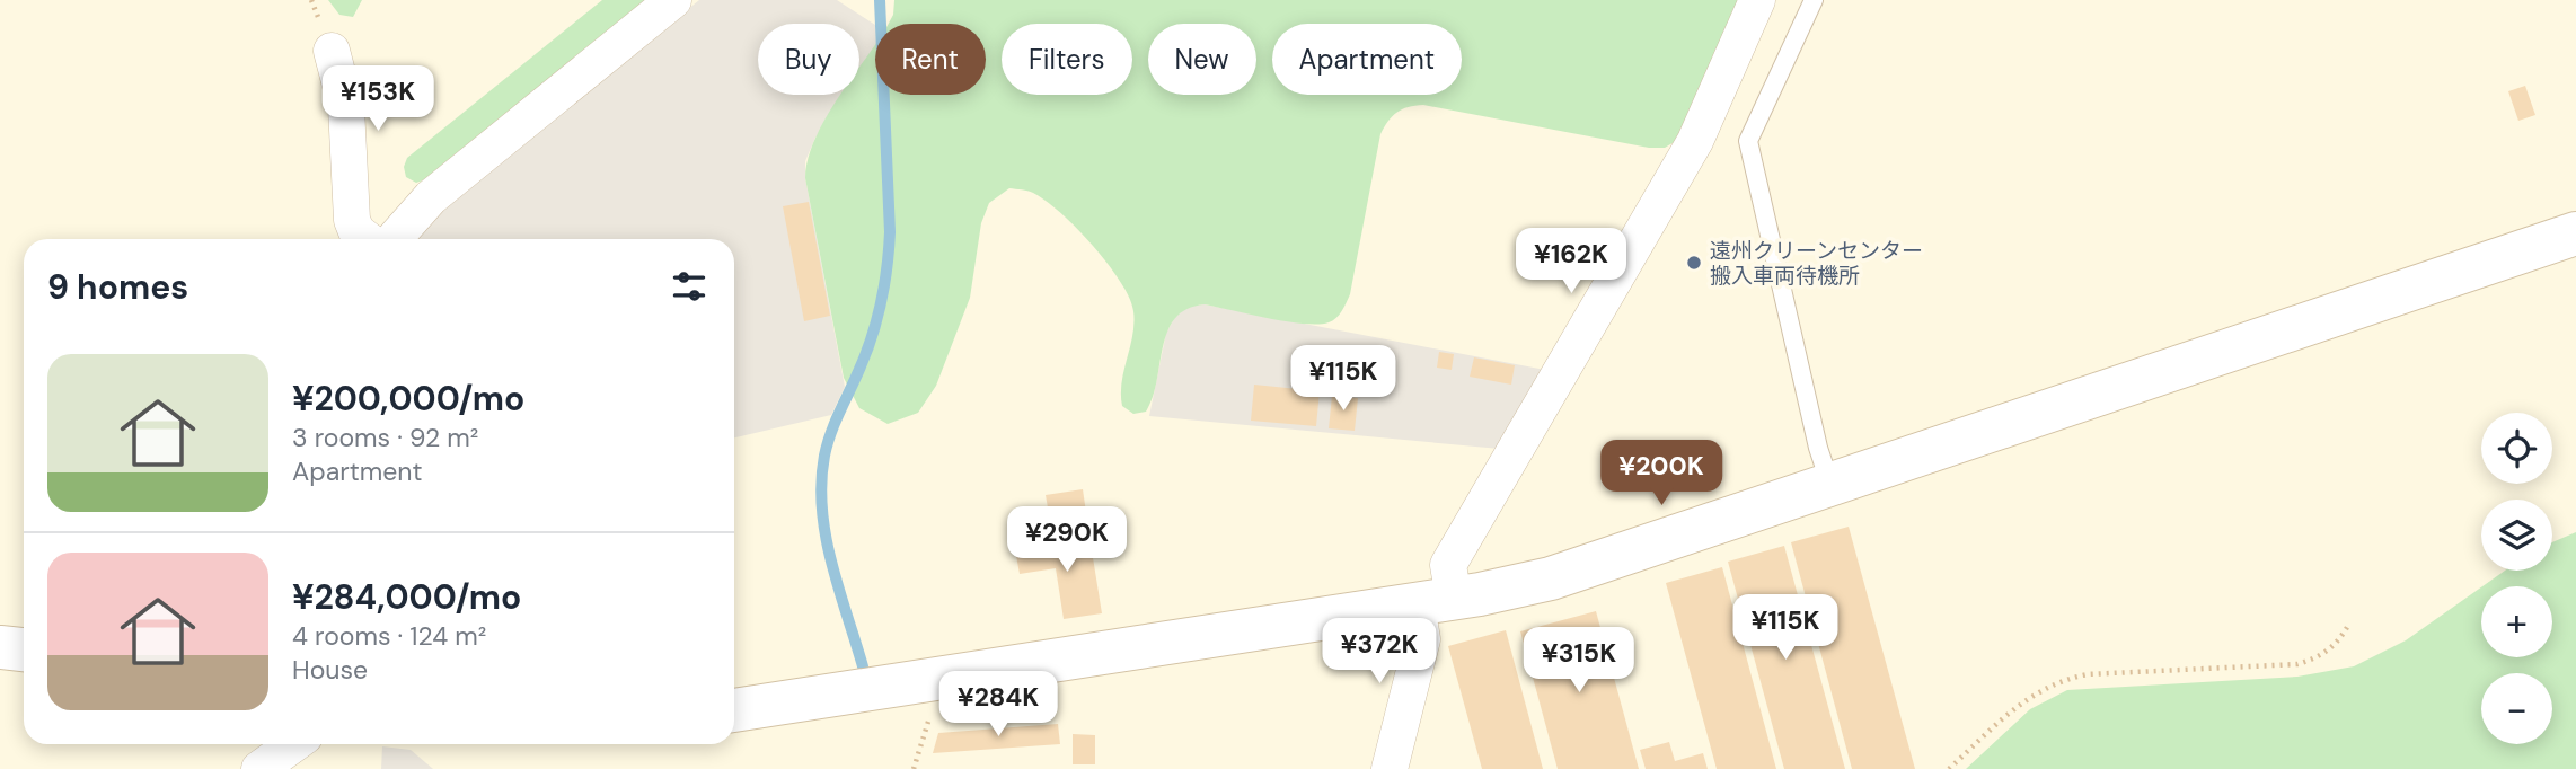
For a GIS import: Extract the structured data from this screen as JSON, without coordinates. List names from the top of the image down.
{
  "places": ["遠州クリーンセンター 搬入車両待機所"],
  "page": {
    "chip": [
      "Buy",
      "Rent",
      "Filters",
      "New",
      "Apartment"
    ],
    "price": [
      "¥153K",
      "¥162K",
      "¥115K",
      "¥200K",
      "¥290K",
      "¥115K",
      "¥372K",
      "¥315K",
      "¥284K"
    ],
    "heading": "9 homes",
    "list": [
      {
        "name": "¥200,000/mo",
        "note": "3 rooms · 92 m² · Apartment"
      },
      {
        "name": "¥284,000/mo",
        "note": "4 rooms · 124 m² · House"
      }
    ],
    "map_buttons": ["+", "−"]
  }
}
